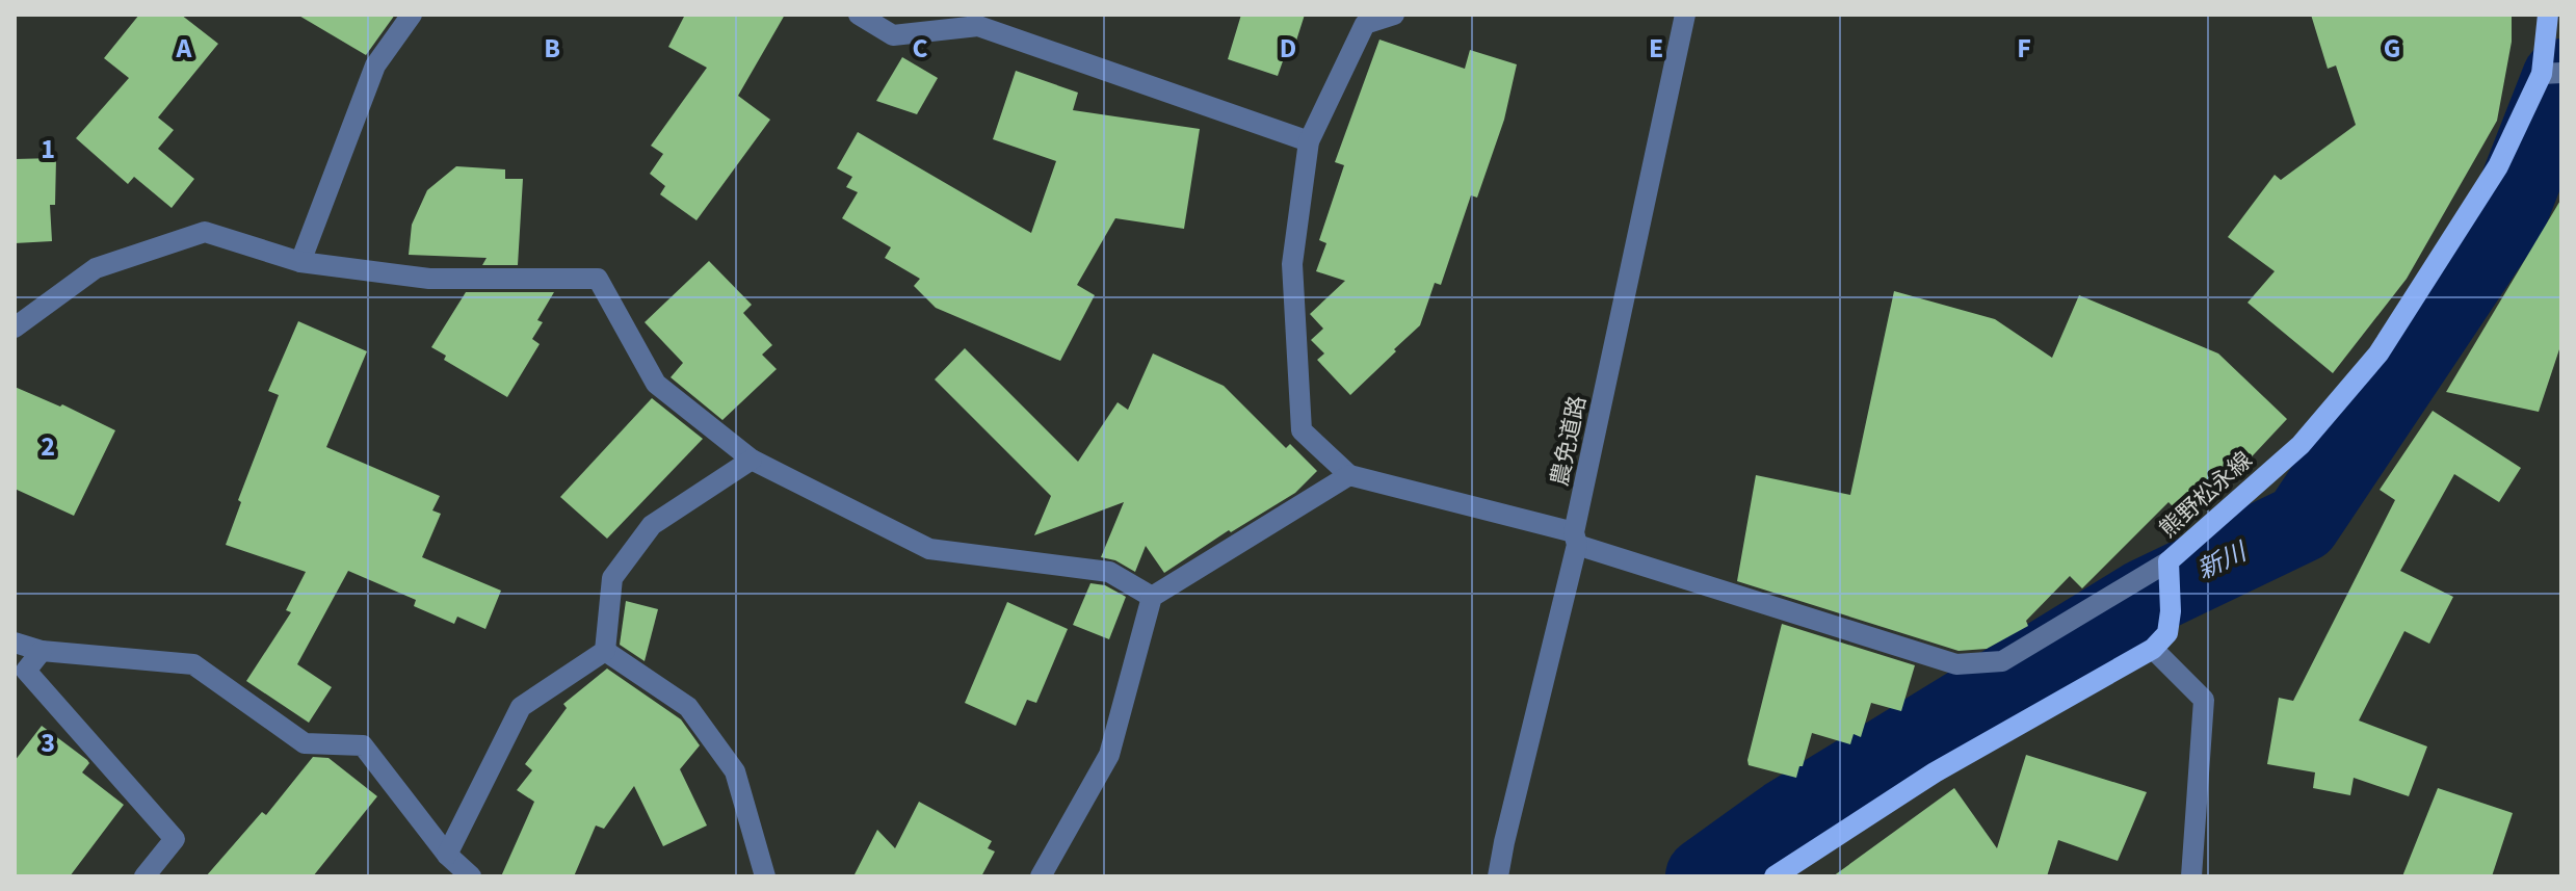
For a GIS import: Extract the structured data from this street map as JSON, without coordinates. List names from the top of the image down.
{
  "streets": {
    "main road": ["熊野松永線"],
    "street": ["農免道路"]
  },
  "water": ["新川"],
  "grid": {
    "columns": [
      "A",
      "B",
      "C",
      "D",
      "E",
      "F",
      "G"
    ],
    "rows": ["1", "2", "3"]
  }
}
